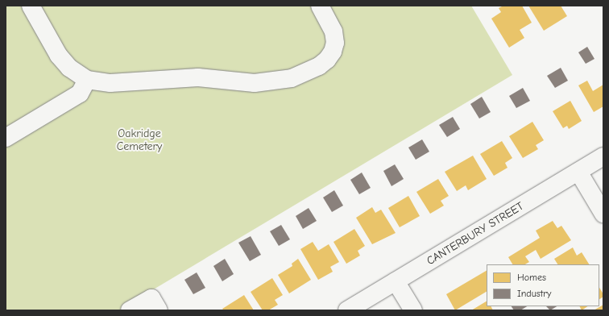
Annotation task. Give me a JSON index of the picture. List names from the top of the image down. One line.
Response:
{"streets":{"street":["CANTERBURY STREET"]},"parks":["Oakridge Cemetery"],"legend":["Homes","Industry"]}
